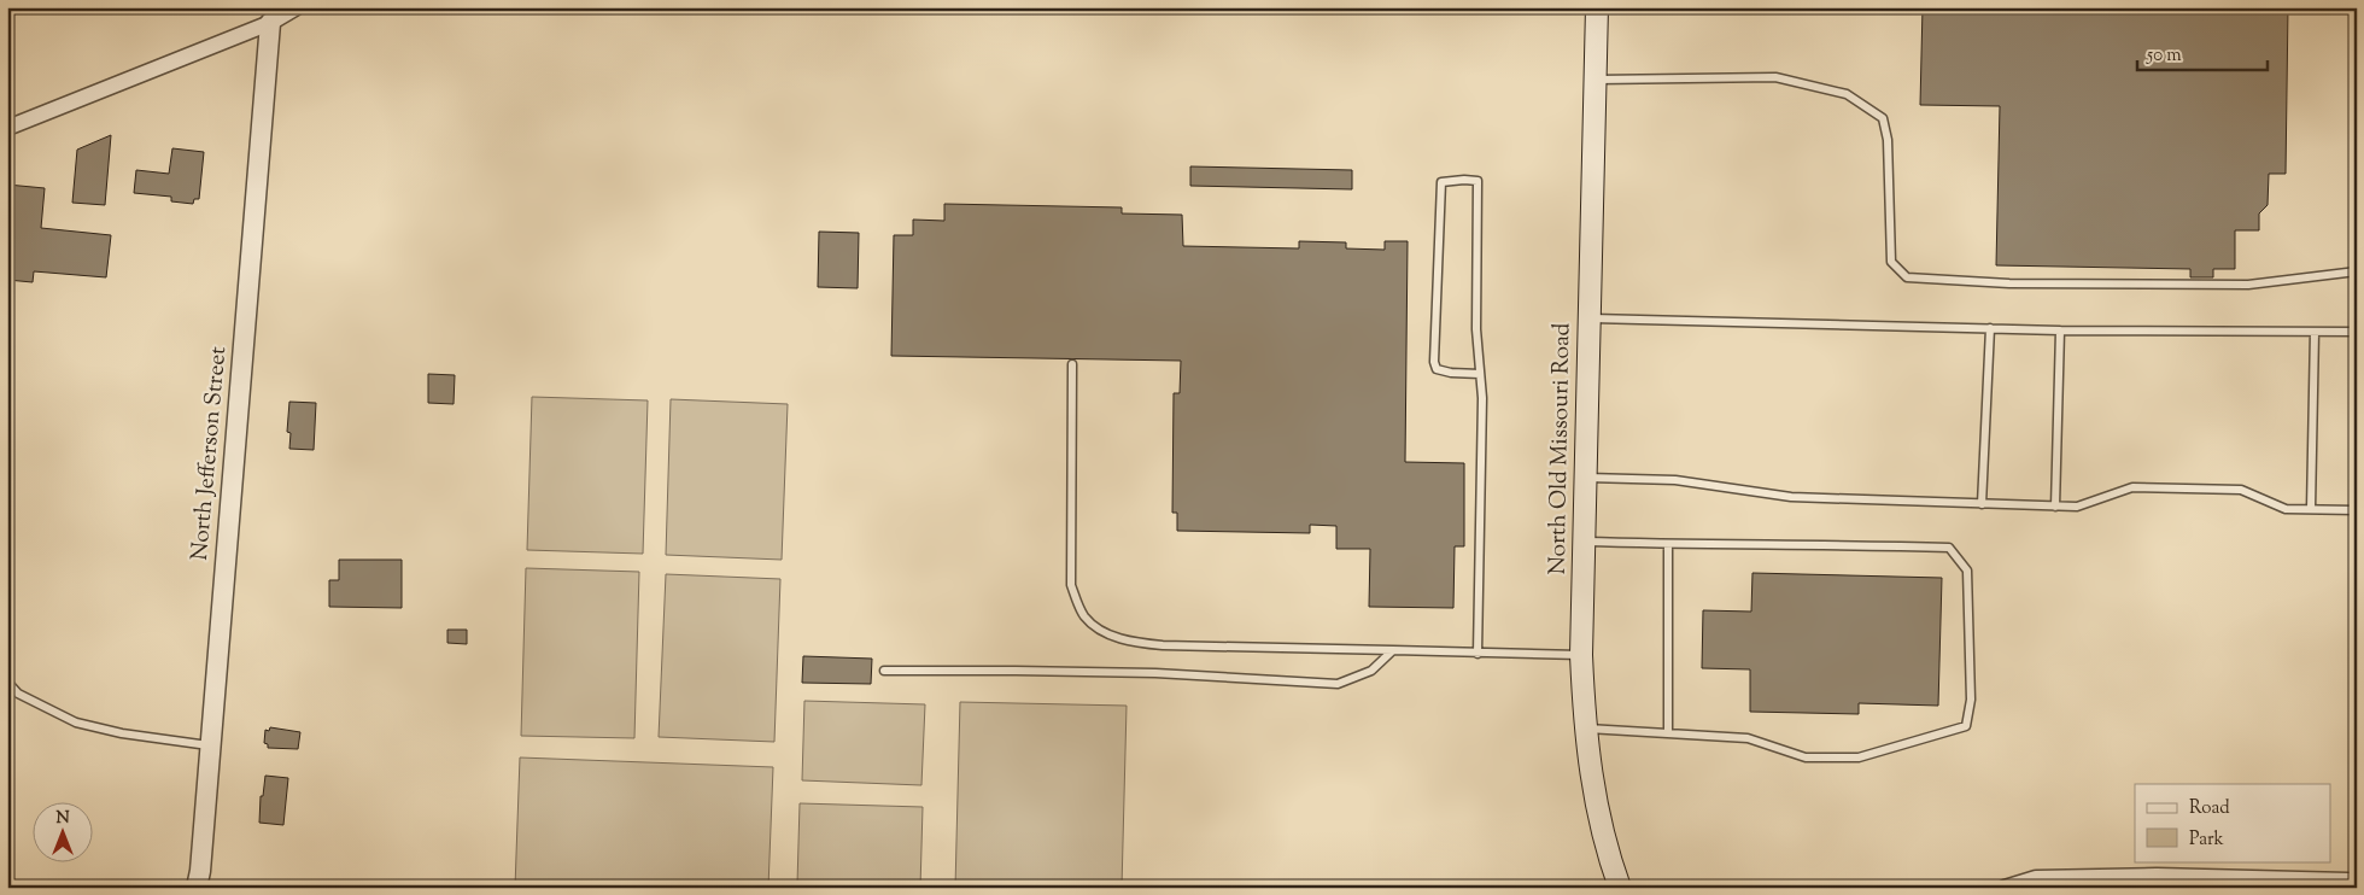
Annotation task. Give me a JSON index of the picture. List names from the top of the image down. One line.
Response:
{"streets":{"main road":["North Old Missouri Road"],"street":["North Jefferson Street"]},"legend":["Road","Park"],"scale_bar":"50 m","north":"top"}
